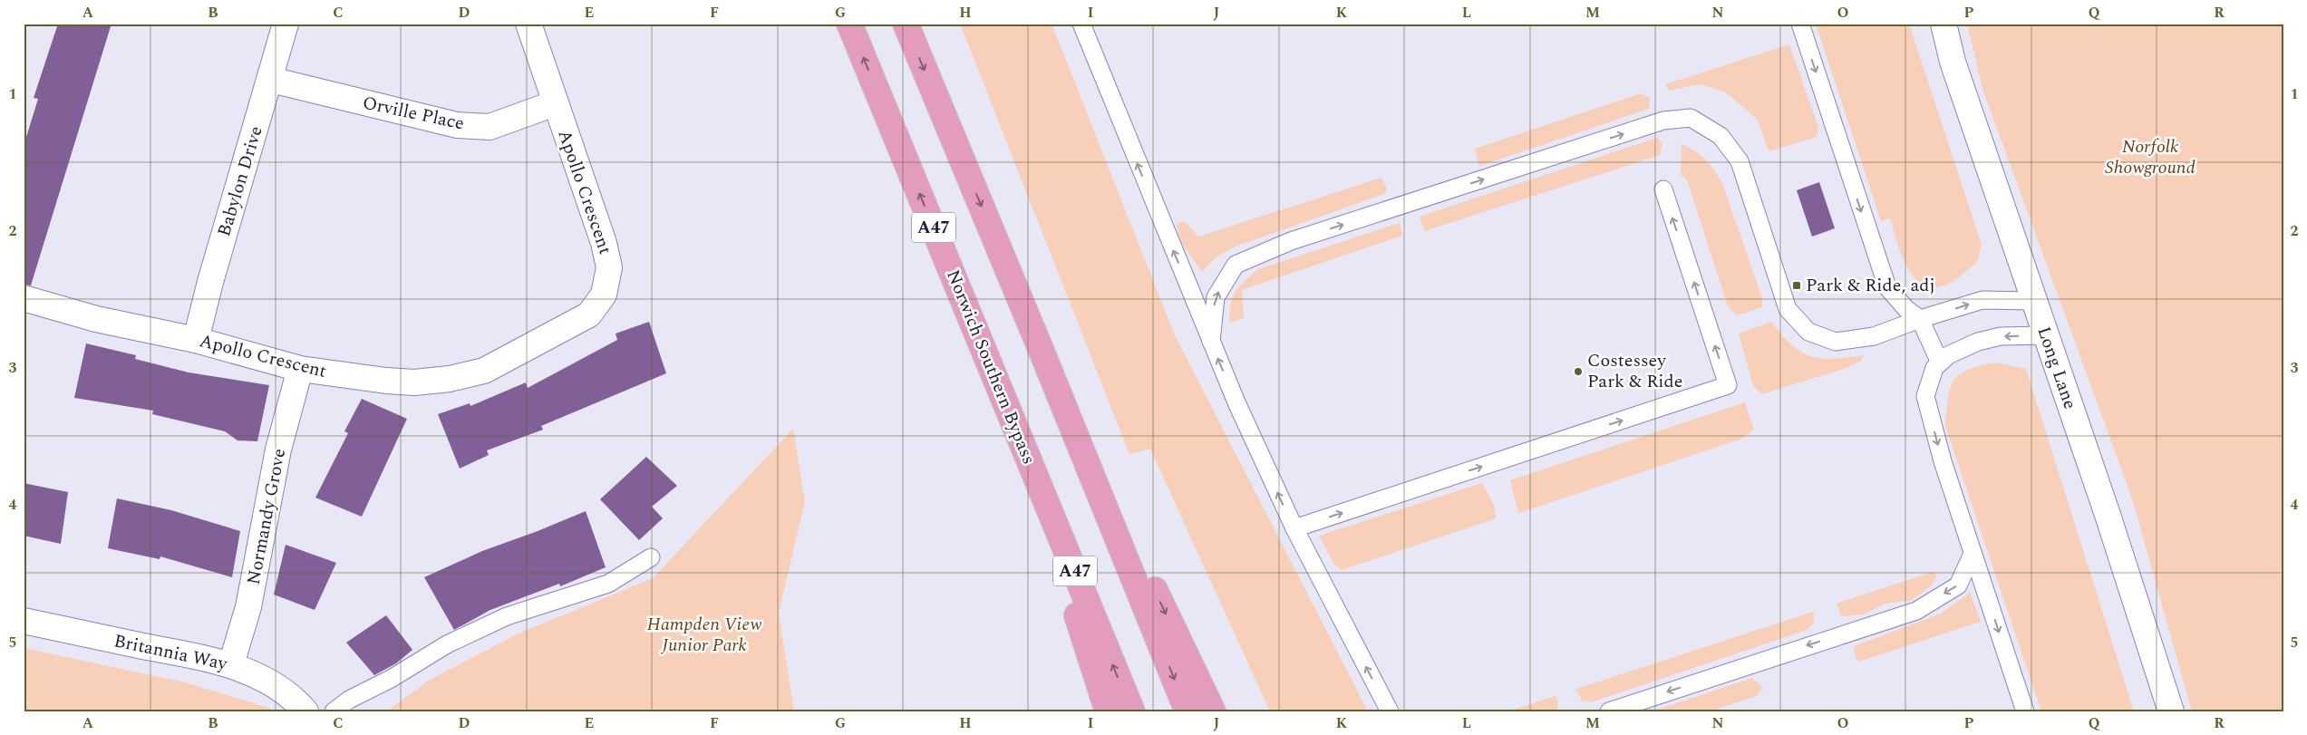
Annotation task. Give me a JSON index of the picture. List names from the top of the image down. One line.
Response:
{"streets":{"highway":["A47","Norwich Southern Bypass"],"street":["Orville Place","Babylon Drive","Apollo Crescent","Long Lane","Normandy Grove","Britannia Way"]},"crossings":[["Orville Place","Babylon Drive"],["Orville Place","Apollo Crescent"],["Babylon Drive","Apollo Crescent"],["Apollo Crescent","Normandy Grove"],["A47","Norwich Southern Bypass"],["Normandy Grove","Britannia Way"]],"parks":["Norfolk Showground","Hampden View Junior Park"],"places":{"transit":["Park & Ride, adj"],"other":["Costessey Park & Ride"]},"grid":{"columns":["A","B","C","D","E","F","G","H","I","J","K","L","M","N","O","P","Q","R"],"rows":["1","2","3","4","5"]}}
